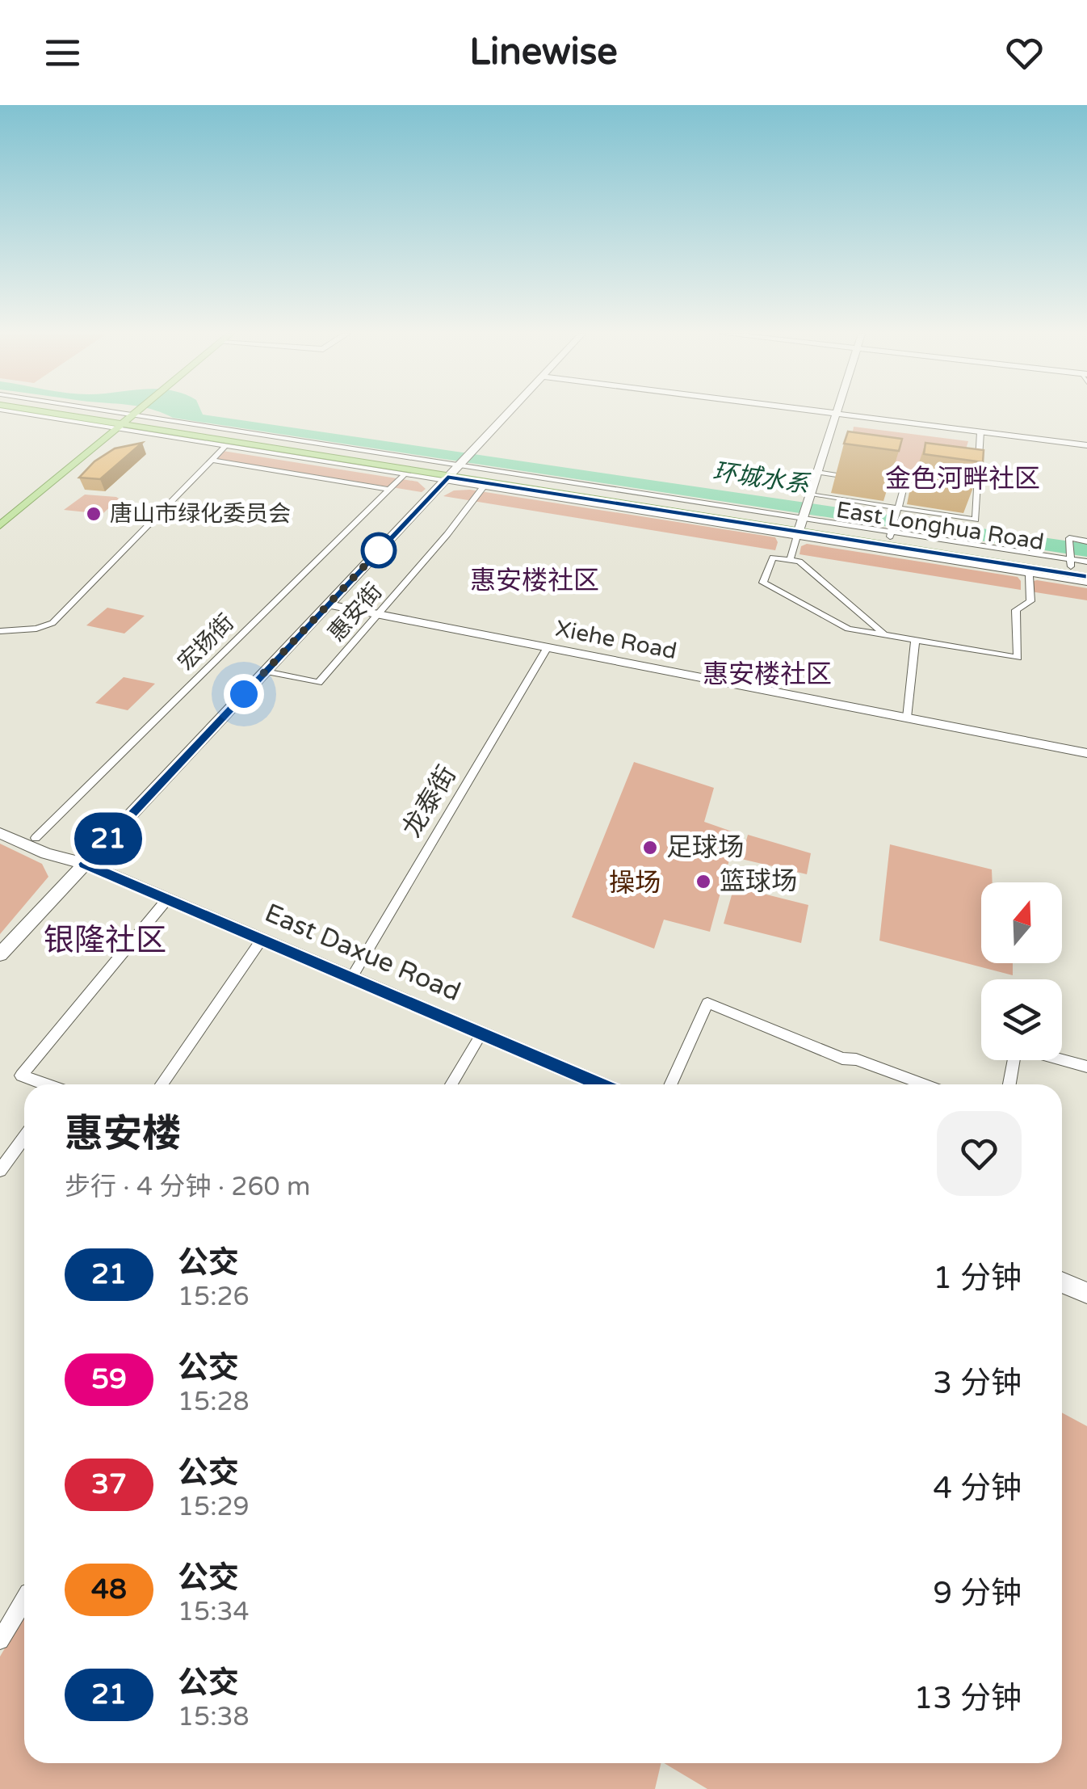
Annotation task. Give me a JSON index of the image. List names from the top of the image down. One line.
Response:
{"streets":{"main road":["East Longhua Road"],"street":["惠安街","Xiehe Road","宏扬街","龙泰街","East Daxue Road"]},"crossings":[["惠安街","Xiehe Road"],["Xiehe Road","龙泰街"],["宏扬街","East Daxue Road"],["龙泰街","East Daxue Road"]],"districts":["金色河畔社区","惠安楼社区","惠安楼社区","银隆社区"],"water":["环城水系"],"parks":["操场"],"places":["唐山市绿化委员会","足球场","篮球场"],"lines":["bus line 21"],"north":"top","page":{"header":"Linewise","on_map":"21","heading":["惠安楼","步行 · 4 分钟 · 260 m"],"list":[{"mark":"21","name":"公交","note":"15:26","value":"1 分钟"},{"mark":"59","name":"公交","note":"15:28","value":"3 分钟"},{"mark":"37","name":"公交","note":"15:29","value":"4 分钟"},{"mark":"48","name":"公交","note":"15:34","value":"9 分钟"},{"mark":"21","name":"公交","note":"15:38","value":"13 分钟"}]}}
